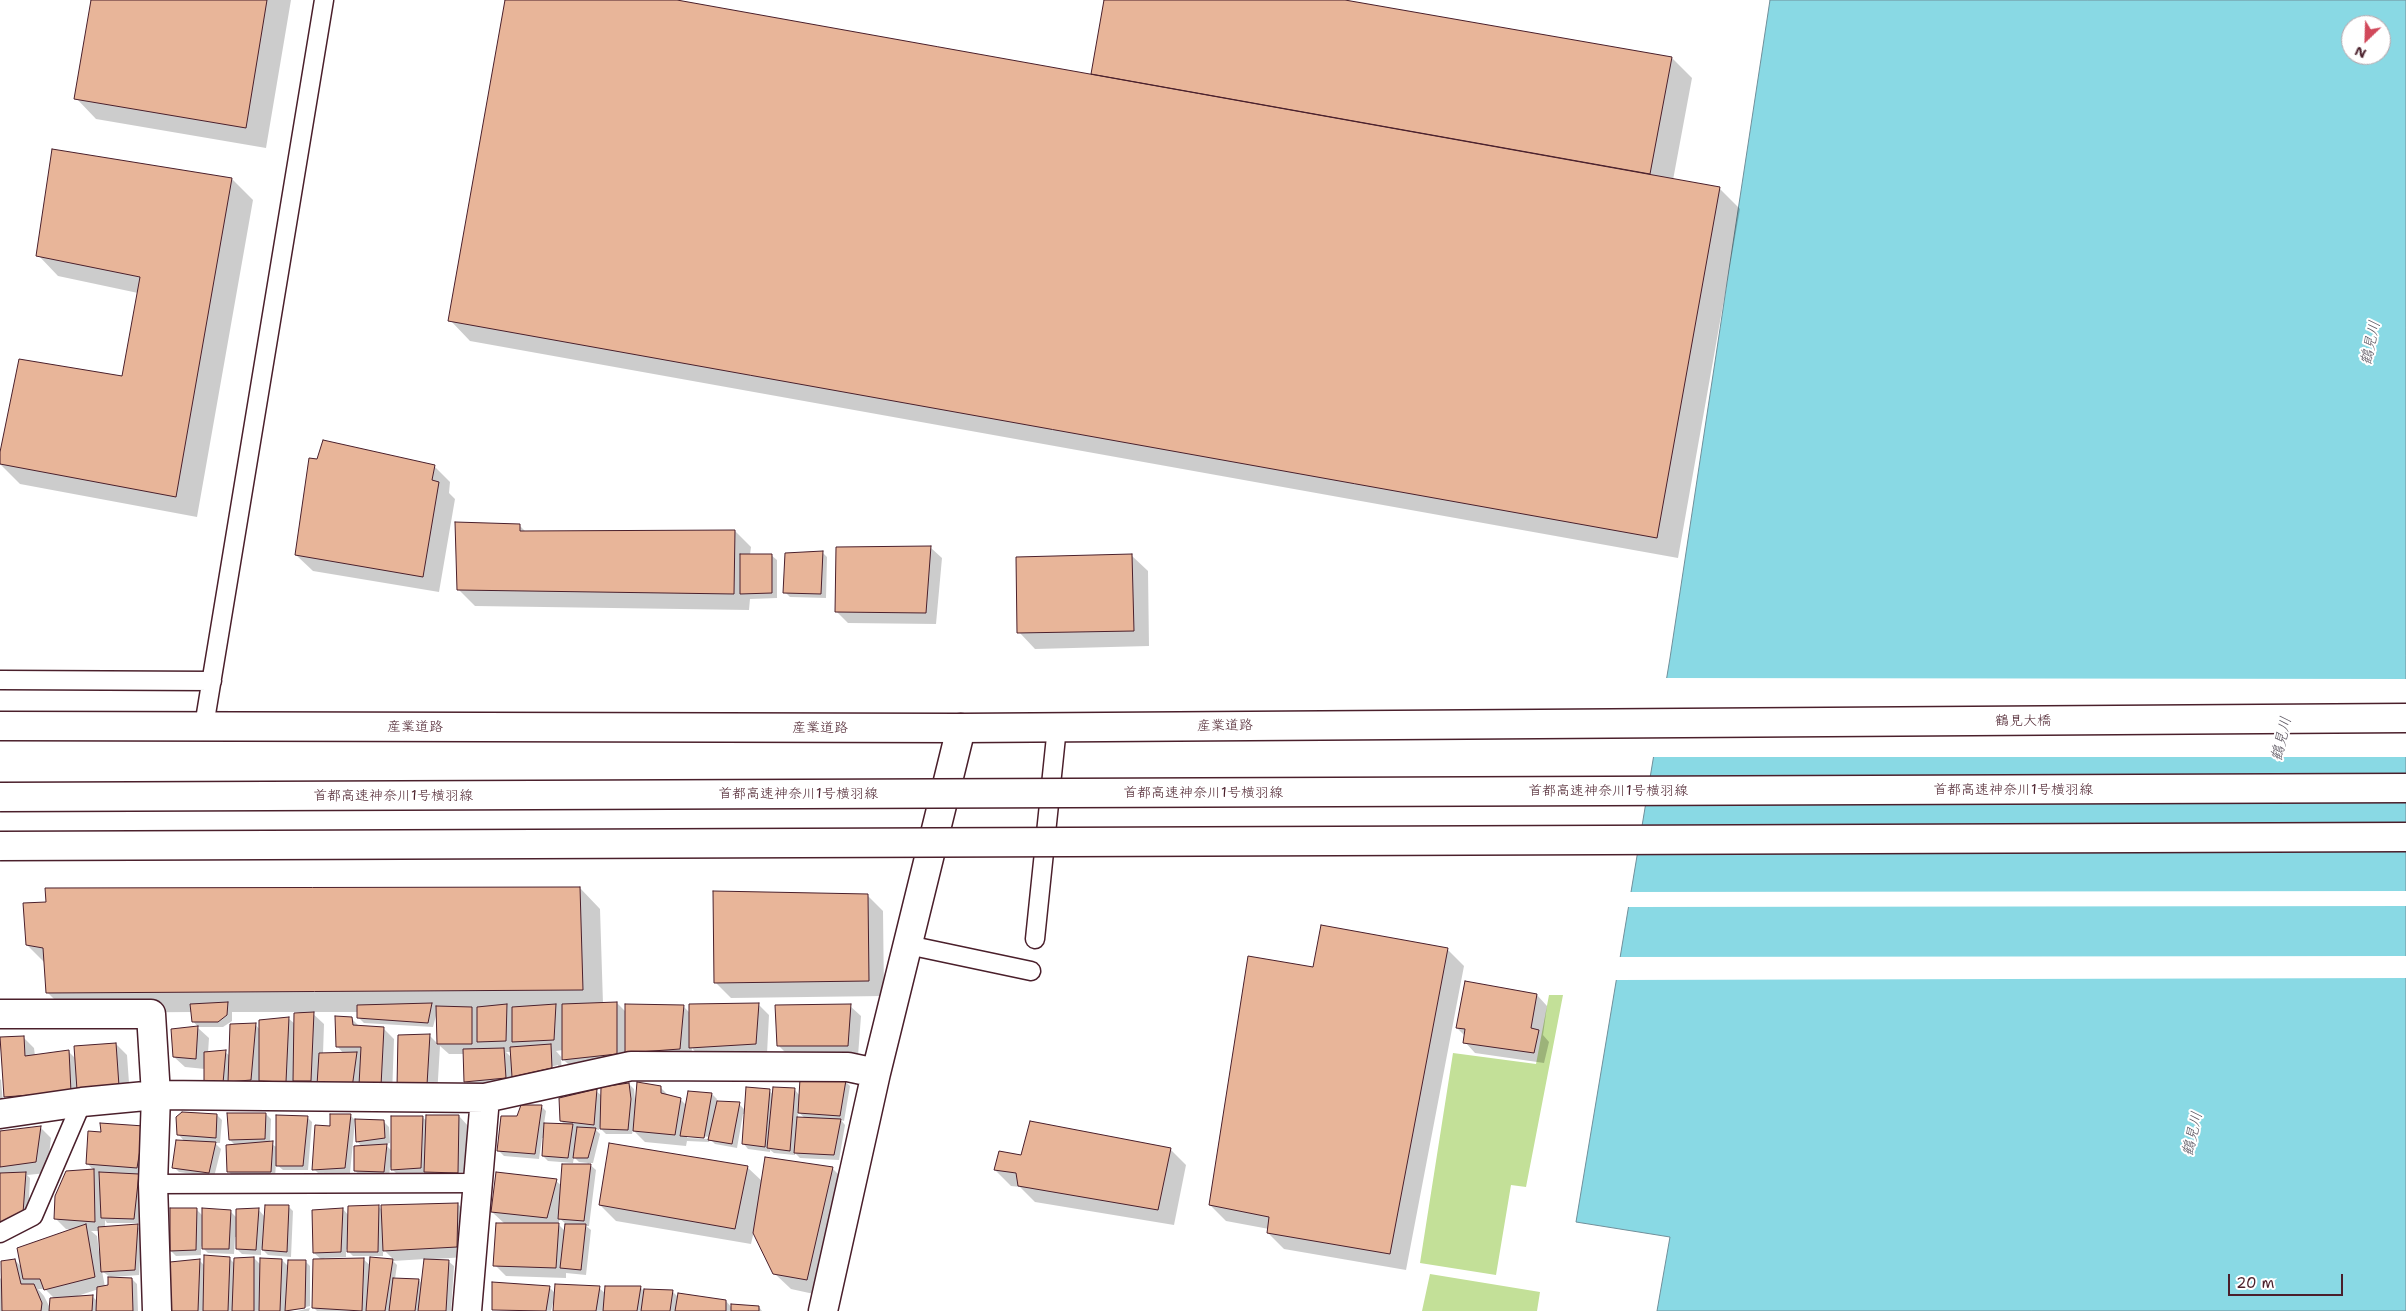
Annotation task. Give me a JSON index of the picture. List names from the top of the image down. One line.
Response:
{"streets":{"main road":["鶴見大橋","産業道路","首都高速神奈川1号横羽線"]},"crossings":[["鶴見大橋","産業道路"]],"water":["鶴見川"],"scale_bar":"20 m","north":"bottom left"}
